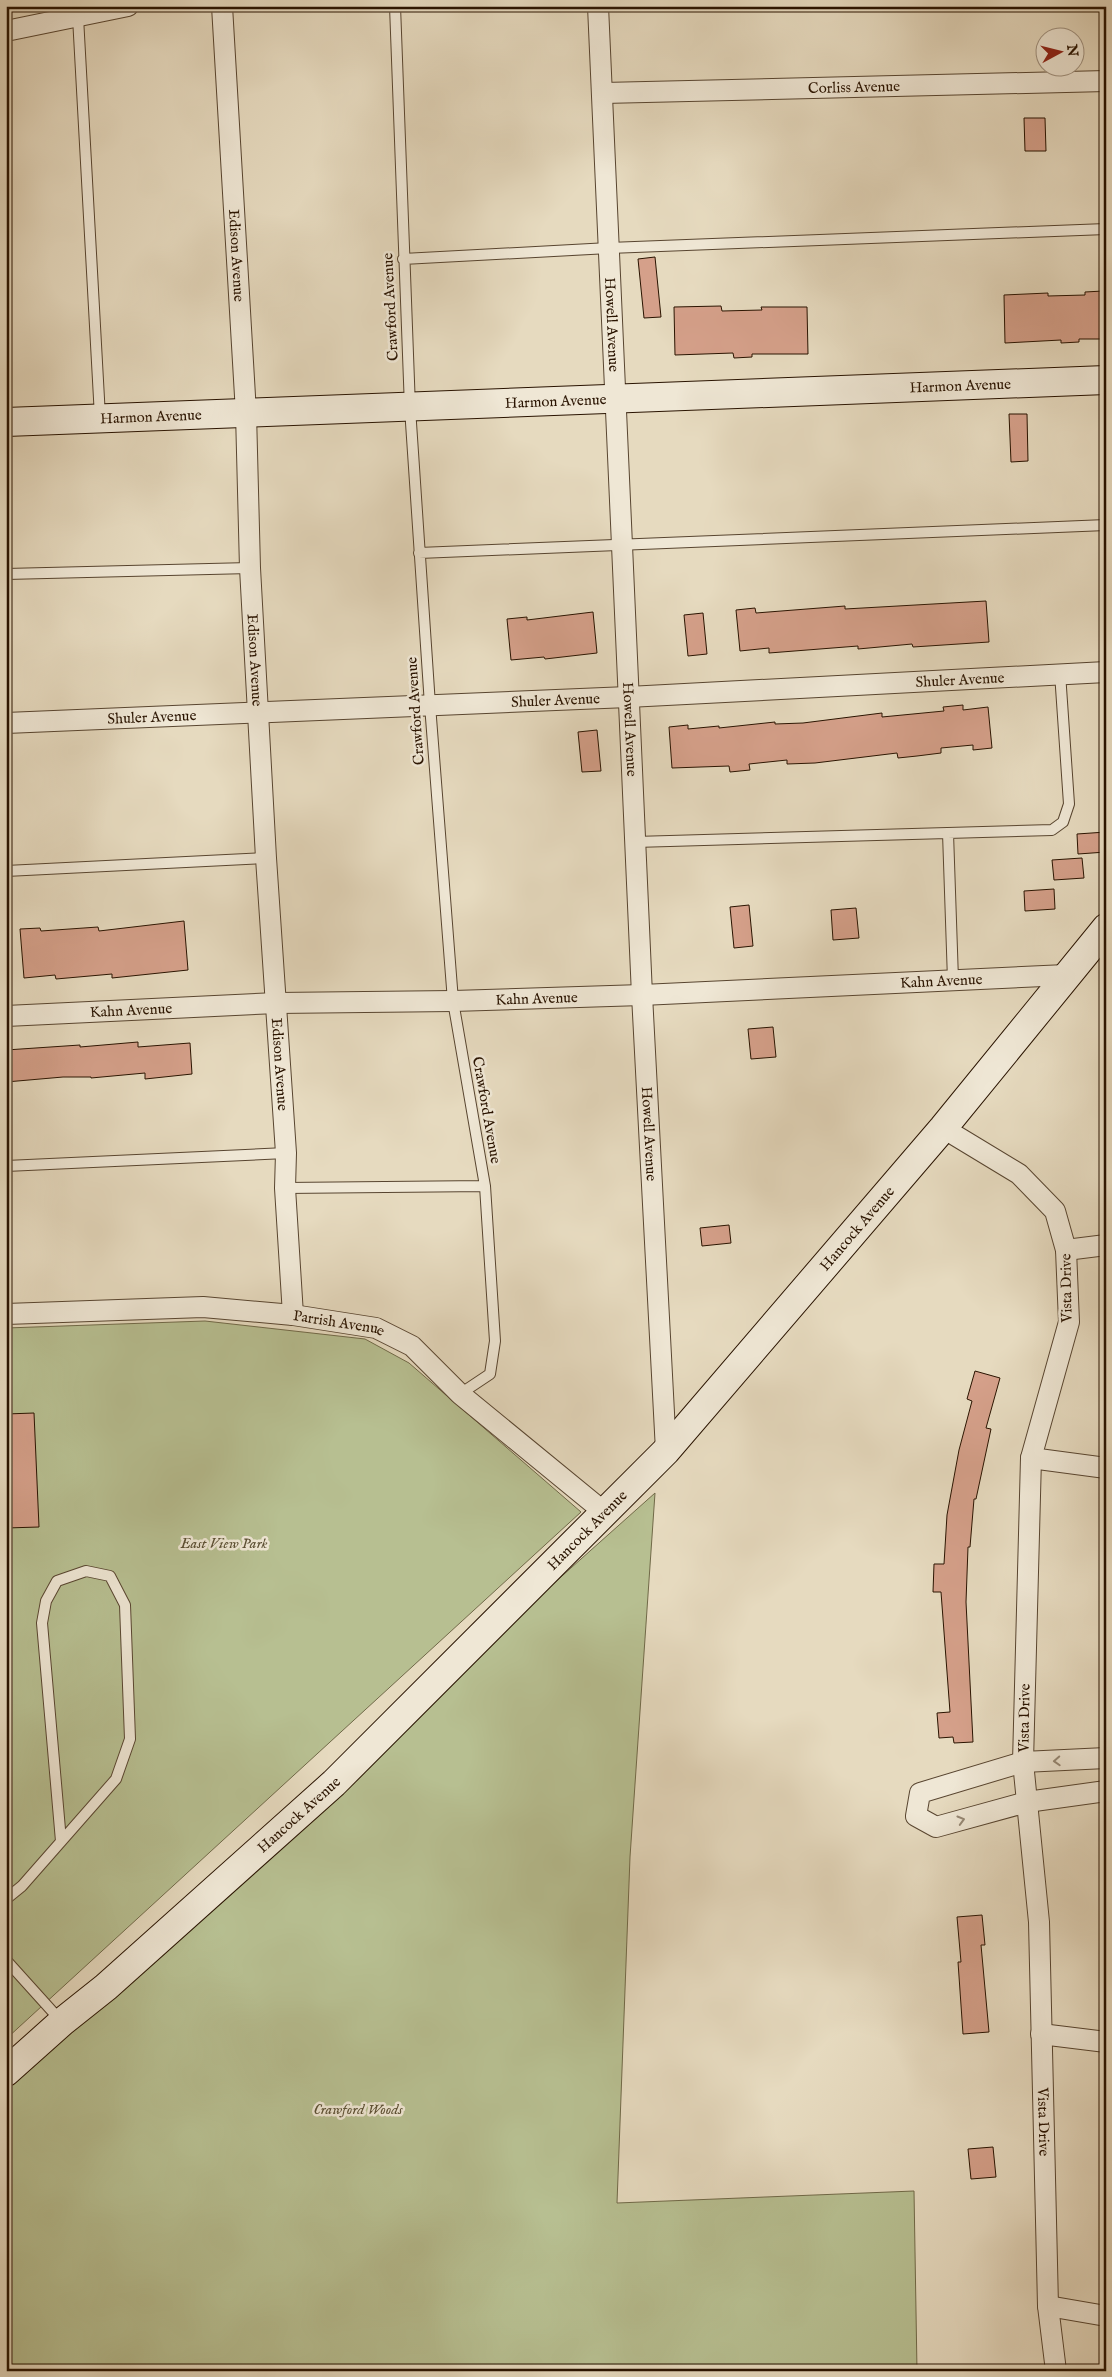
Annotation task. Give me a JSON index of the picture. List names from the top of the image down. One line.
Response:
{"streets":{"street":["Corliss Avenue","Edison Avenue","Howell Avenue","Harmon Avenue","Shuler Avenue","Kahn Avenue","Hancock Avenue","Vista Drive","Parrish Avenue"],"lane":["Crawford Avenue"]},"crossings":[["Corliss Avenue","Howell Avenue"],["Edison Avenue","Harmon Avenue"],["Edison Avenue","Shuler Avenue"],["Edison Avenue","Kahn Avenue"],["Edison Avenue","Parrish Avenue"],["Crawford Avenue","Harmon Avenue"],["Crawford Avenue","Shuler Avenue"],["Crawford Avenue","Kahn Avenue"],["Crawford Avenue","Parrish Avenue"],["Howell Avenue","Harmon Avenue"],["Howell Avenue","Shuler Avenue"],["Howell Avenue","Kahn Avenue"],["Howell Avenue","Hancock Avenue"],["Kahn Avenue","Hancock Avenue"],["Hancock Avenue","Vista Drive"],["Hancock Avenue","Parrish Avenue"]],"parks":["East View Park","Crawford Woods"],"north":"right"}
